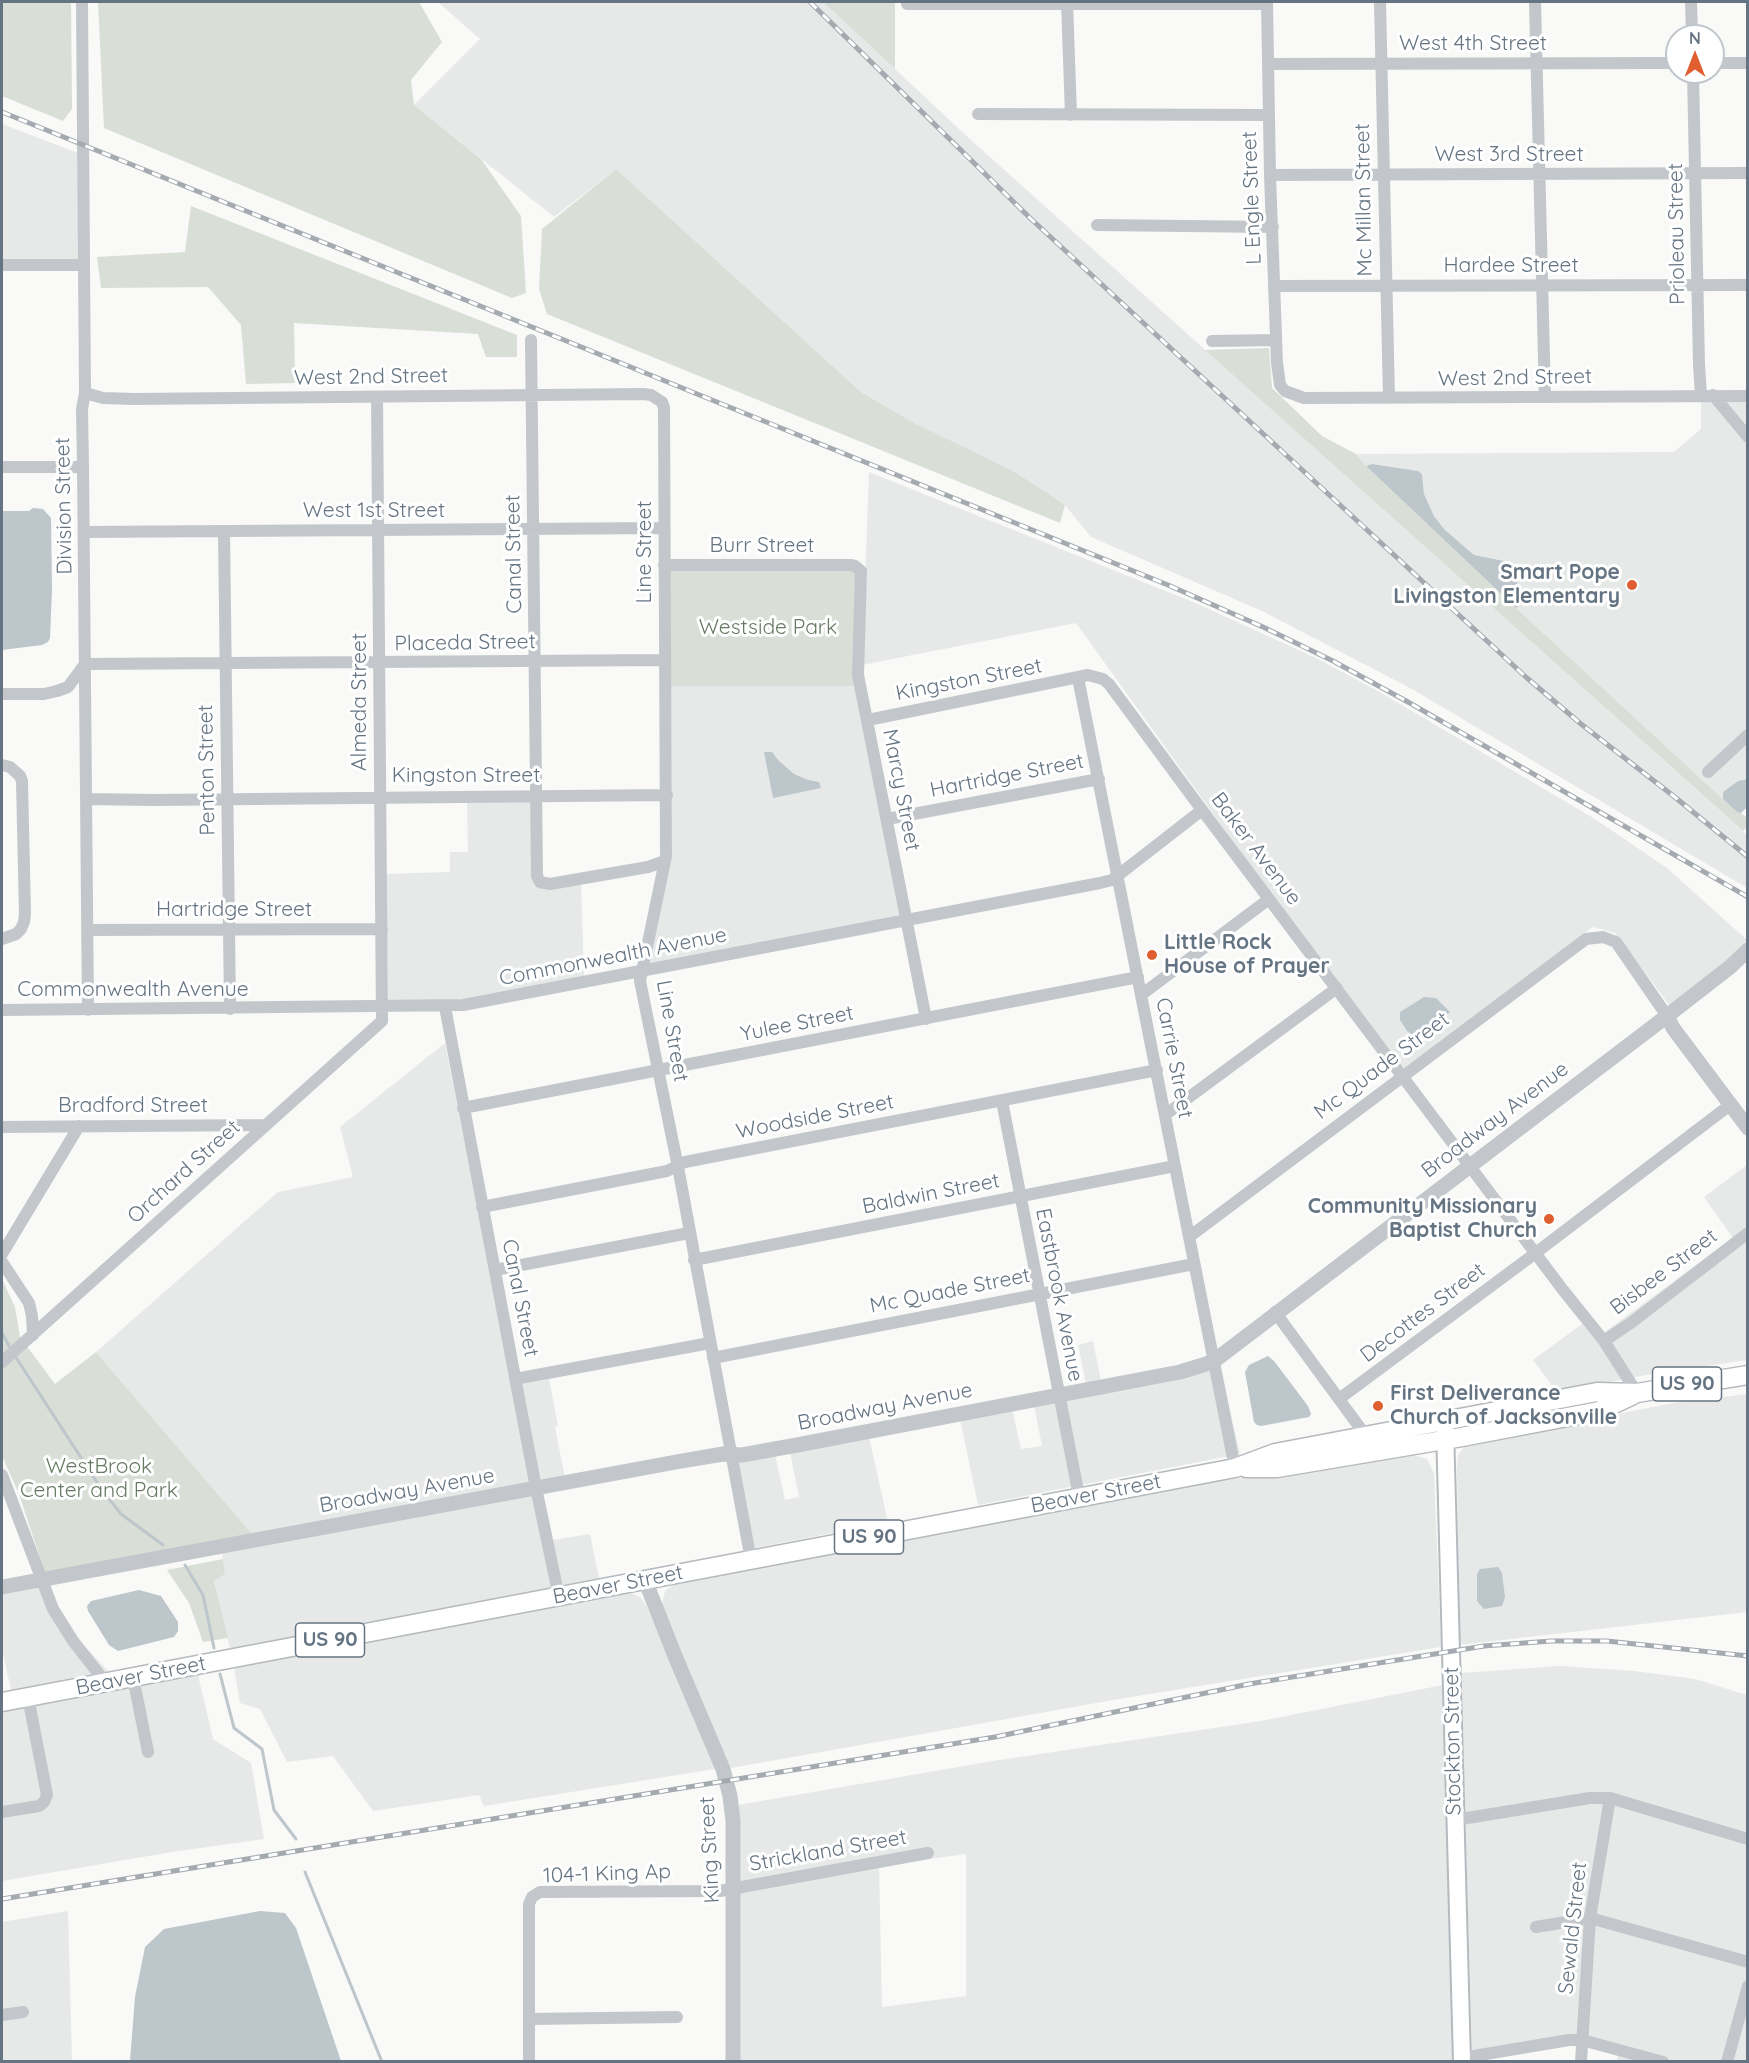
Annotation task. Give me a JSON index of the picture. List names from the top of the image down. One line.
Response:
{"streets":{"main road":["US 90","Beaver Street","Stockton Street"],"street":["West 4th Street","West 3rd Street","L Engle Street","Mc Millan Street","Prioleau Street","Hardee Street","West 2nd Street","Division Street","West 1st Street","Burr Street","Line Street","Canal Street","Placeda Street","Kingston Street","Almeda Street","Penton Street","Hartridge Street","Marcy Street","Baker Avenue","Commonwealth Avenue","Yulee Street","Carrie Street","Mc Quade Street","Bradford Street","Woodside Street","Broadway Avenue","Orchard Street","Baldwin Street","Bisbee Street","Eastbrook Avenue","Decottes Street","King Street","Strickland Street","104-1 King Ap","Sewald Street"]},"crossings":[["West 4th Street","L Engle Street"],["West 4th Street","Mc Millan Street"],["West 3rd Street","L Engle Street"],["West 3rd Street","Mc Millan Street"],["West 3rd Street","Prioleau Street"],["L Engle Street","Hardee Street"],["L Engle Street","West 2nd Street"],["Mc Millan Street","Hardee Street"],["Mc Millan Street","West 2nd Street"],["Prioleau Street","Hardee Street"],["Prioleau Street","West 2nd Street"],["West 2nd Street","Division Street"],["West 2nd Street","Line Street"],["West 2nd Street","Canal Street"],["West 2nd Street","Almeda Street"],["Division Street","West 1st Street"],["Division Street","Placeda Street"],["Division Street","Kingston Street"],["Division Street","Hartridge Street"],["Division Street","Commonwealth Avenue"],["West 1st Street","Line Street"],["West 1st Street","Canal Street"],["West 1st Street","Almeda Street"],["West 1st Street","Penton Street"],["Burr Street","Line Street"],["Burr Street","Marcy Street"],["Line Street","Canal Street"],["Line Street","Placeda Street"],["Line Street","Kingston Street"],["Line Street","Commonwealth Avenue"],["Line Street","Yulee Street"],["Line Street","Mc Quade Street"],["Line Street","Woodside Street"],["Line Street","Broadway Avenue"],["Line Street","Baldwin Street"],["Line Street","Beaver Street"],["Canal Street","Placeda Street"],["Canal Street","Kingston Street"],["Canal Street","Commonwealth Avenue"],["Canal Street","Yulee Street"],["Canal Street","Woodside Street"],["Canal Street","Broadway Avenue"],["Canal Street","Beaver Street"],["Placeda Street","Almeda Street"],["Placeda Street","Penton Street"],["Kingston Street","Almeda Street"],["Kingston Street","Penton Street"],["Kingston Street","Marcy Street"],["Kingston Street","Baker Avenue"],["Kingston Street","Carrie Street"],["Almeda Street","Hartridge Street"],["Almeda Street","Commonwealth Avenue"],["Almeda Street","Orchard Street"],["Penton Street","Hartridge Street"],["Penton Street","Commonwealth Avenue"],["Hartridge Street","Marcy Street"],["Hartridge Street","Carrie Street"],["Marcy Street","Commonwealth Avenue"],["Marcy Street","Yulee Street"],["Baker Avenue","Commonwealth Avenue"],["Baker Avenue","Carrie Street"],["Baker Avenue","Mc Quade Street"],["Baker Avenue","Broadway Avenue"],["Baker Avenue","Bisbee Street"],["Baker Avenue","Decottes Street"],["Baker Avenue","Beaver Street"],["Commonwealth Avenue","Carrie Street"],["Commonwealth Avenue","Orchard Street"],["Yulee Street","Carrie Street"],["Carrie Street","Mc Quade Street"],["Carrie Street","Woodside Street"],["Carrie Street","Broadway Avenue"],["Carrie Street","Baldwin Street"],["Carrie Street","Beaver Street"],["Mc Quade Street","Broadway Avenue"],["Mc Quade Street","Eastbrook Avenue"],["Bradford Street","Orchard Street"],["Woodside Street","Eastbrook Avenue"],["Broadway Avenue","Eastbrook Avenue"],["Baldwin Street","Eastbrook Avenue"],["Eastbrook Avenue","Beaver Street"],["Beaver Street","Stockton Street"],["Beaver Street","King Street"],["King Street","Strickland Street"],["King Street","104-1 King Ap"],["Strickland Street","104-1 King Ap"]],"parks":["Westside Park","WestBrook Center and Park"],"places":["Smart Pope Livingston Elementary","Little Rock House of Prayer","Community Missionary Baptist Church","First Deliverance Church of Jacksonville"],"north":"top"}
